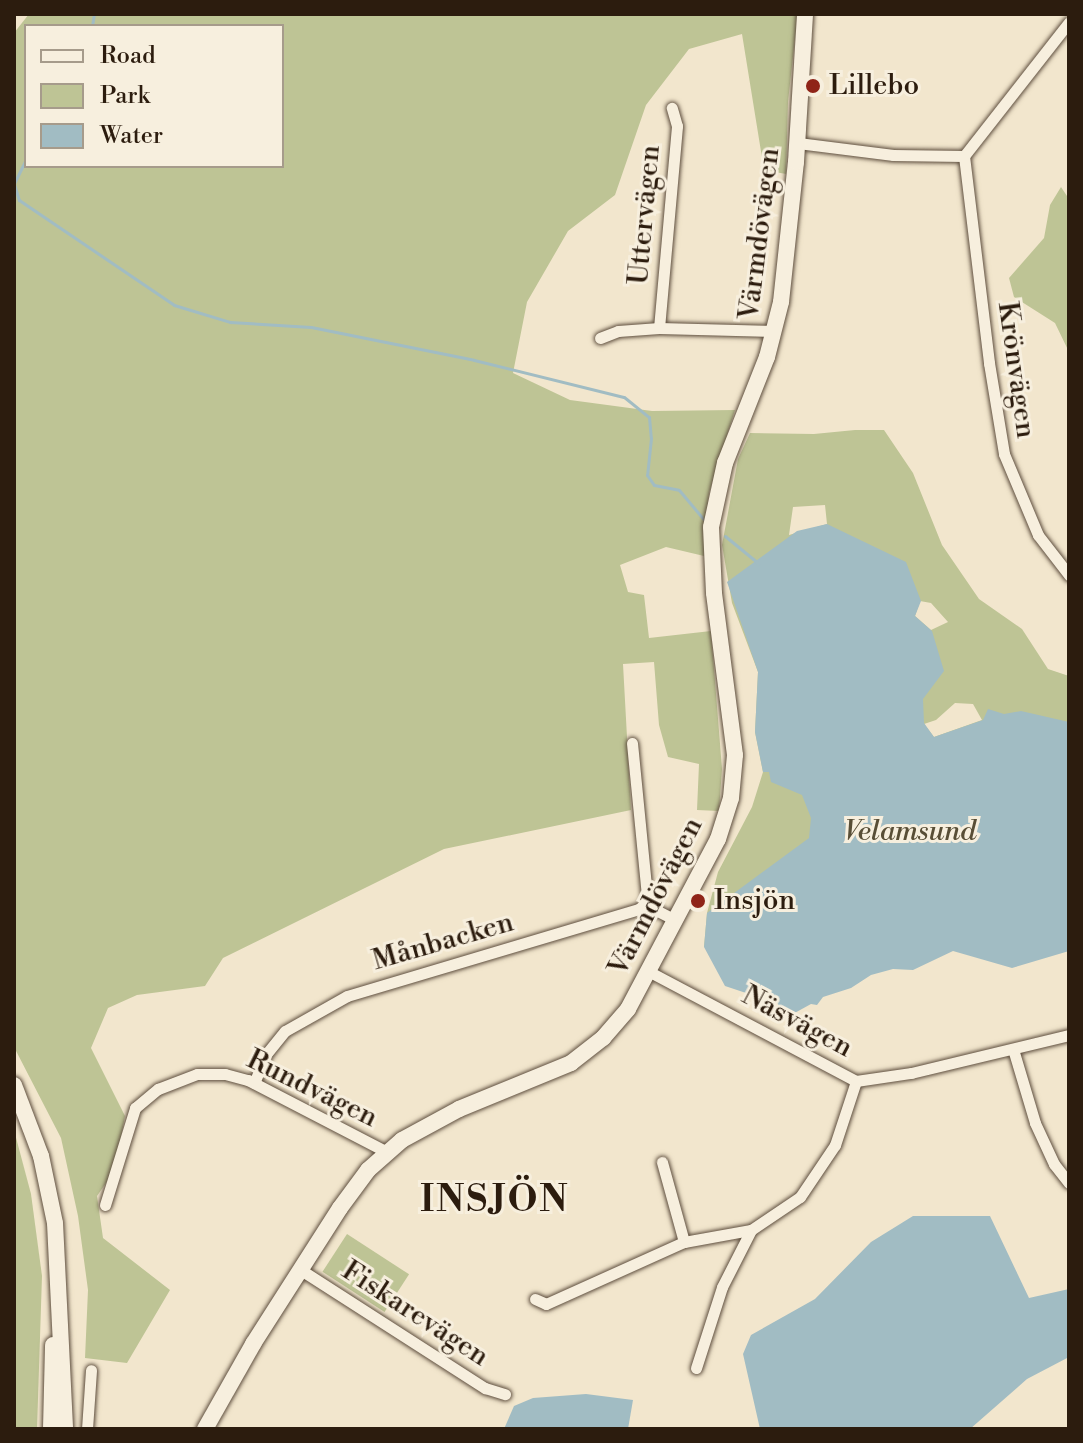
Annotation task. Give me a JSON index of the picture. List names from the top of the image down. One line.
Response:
{"streets":{"main road":["Värmdövägen"],"street":["Uttervägen","Krönvägen","Månbacken","Näsvägen","Rundvägen","Fiskarevägen"]},"crossings":[["Uttervägen","Värmdövägen"],["Värmdövägen","Näsvägen"],["Värmdövägen","Rundvägen"],["Värmdövägen","Fiskarevägen"],["Månbacken","Rundvägen"]],"districts":["INSJÖN"],"parks":["Velamsund"],"places":["Lillebo","Insjön"],"legend":["Road","Park","Water"]}
